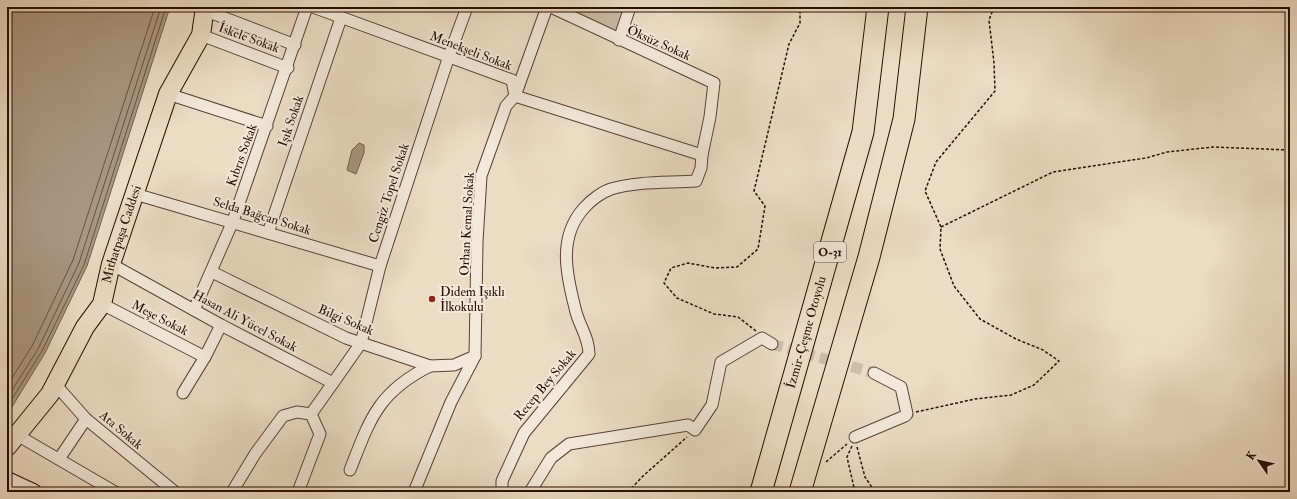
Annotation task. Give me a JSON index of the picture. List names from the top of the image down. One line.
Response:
{"streets":{"highway":["O-31","İzmir-Çeşme Otoyolu"],"main road":["Mithatpaşa Caddesi"],"street":["İskele Sokak","Öksüz Sokak","Menekşeli Sokak","Işık Sokak","Kıbrıs Sokak","Cengiz Topel Sokak","Selda Bağcan Sokak","Orhan Kemal Sokak","Meşe Sokak","Bilgi Sokak","Hasan Ali Yücel Sokak","Recep Bey Sokak","Ata Sokak"]},"crossings":[["İskele Sokak","Kıbrıs Sokak"],["İskele Sokak","Mithatpaşa Caddesi"],["Öksüz Sokak","Recep Bey Sokak"],["Menekşeli Sokak","Işık Sokak"],["Menekşeli Sokak","Cengiz Topel Sokak"],["Menekşeli Sokak","Orhan Kemal Sokak"],["Işık Sokak","Selda Bağcan Sokak"],["Kıbrıs Sokak","Selda Bağcan Sokak"],["Kıbrıs Sokak","Bilgi Sokak"],["Kıbrıs Sokak","Hasan Ali Yücel Sokak"],["Cengiz Topel Sokak","Selda Bağcan Sokak"],["Cengiz Topel Sokak","Bilgi Sokak"],["Cengiz Topel Sokak","Hasan Ali Yücel Sokak"],["Selda Bağcan Sokak","Mithatpaşa Caddesi"],["Orhan Kemal Sokak","Bilgi Sokak"],["Mithatpaşa Caddesi","Meşe Sokak"],["Mithatpaşa Caddesi","Hasan Ali Yücel Sokak"],["Mithatpaşa Caddesi","Ata Sokak"]],"places":["Didem Işıklı İlkokulu"],"north":"top left"}
